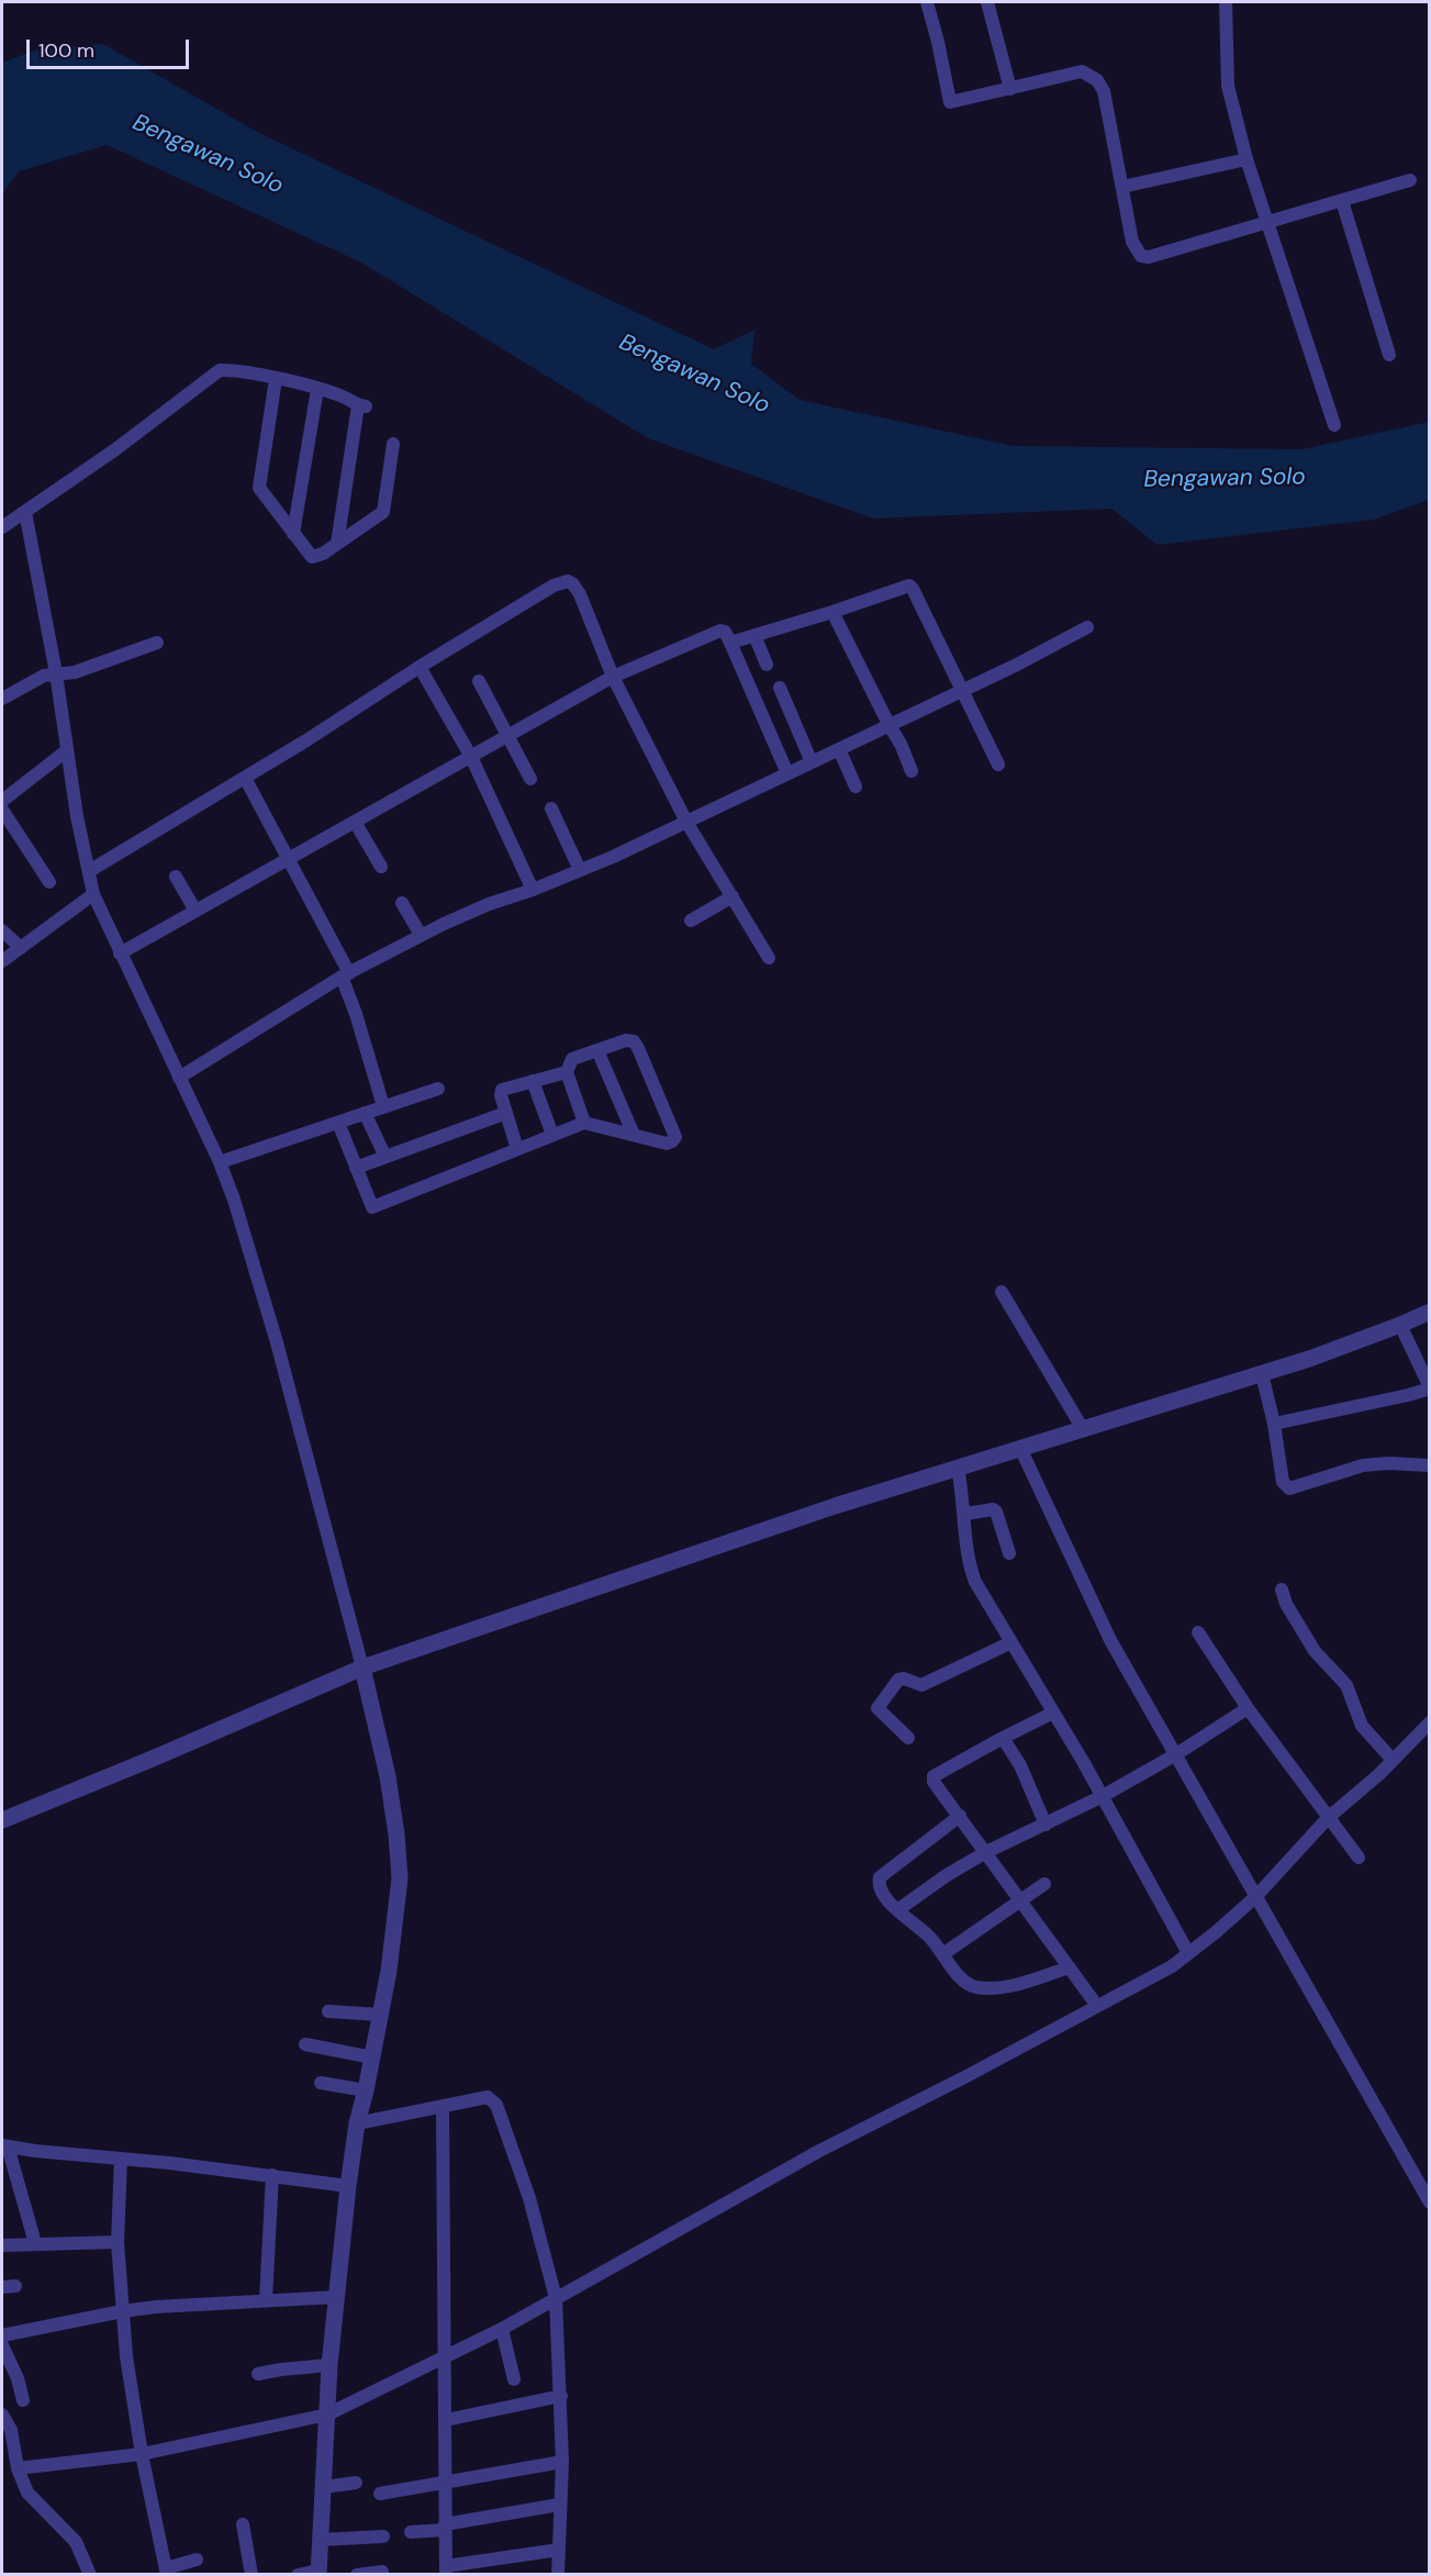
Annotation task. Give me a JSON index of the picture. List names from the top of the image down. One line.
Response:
{"water":["Bengawan Solo"],"scale_bar":"100 m"}
